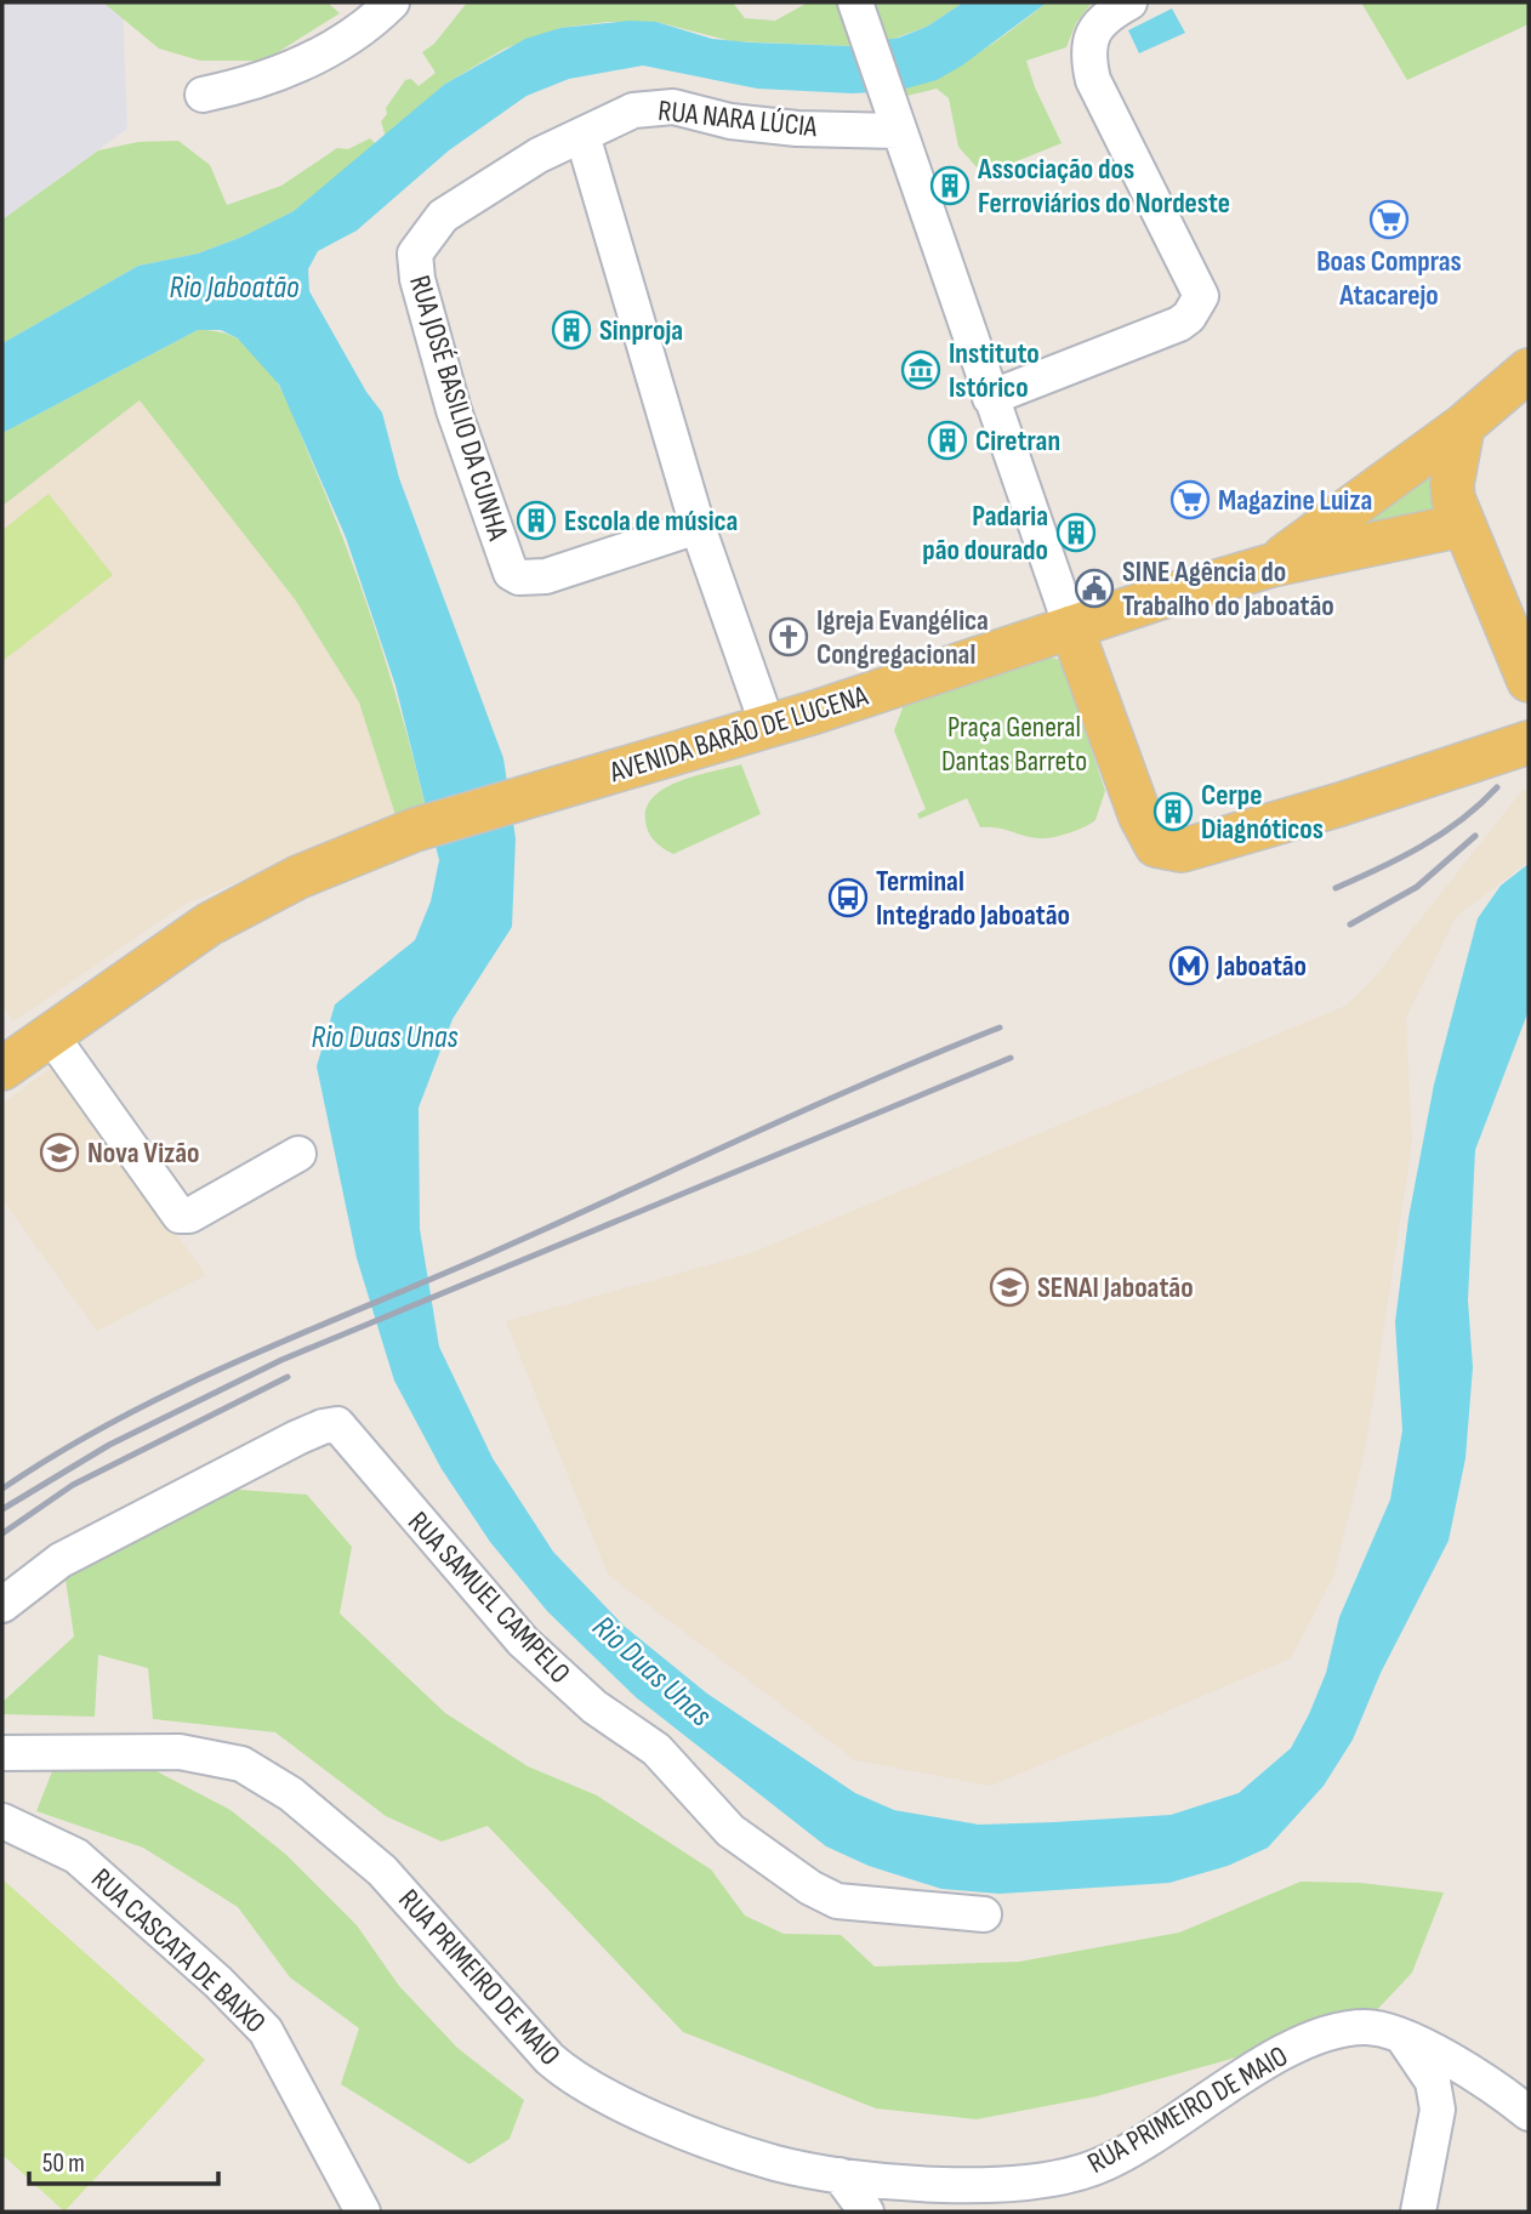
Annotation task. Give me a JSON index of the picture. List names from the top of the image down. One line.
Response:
{"streets":{"main road":["AVENIDA BARÃO DE LUCENA"],"street":["RUA NARA LÚCIA","RUA JOSÉ BASILIO DA CUNHA","RUA SAMUEL CAMPELO","RUA CASCATA DE BAIXO","RUA PRIMEIRO DE MAIO"]},"crossings":[["RUA NARA LÚCIA","RUA JOSÉ BASILIO DA CUNHA"]],"water":["Rio Jaboatão","Rio Duas Unas"],"parks":["Praça General Dantas Barreto"],"places":{"building":["Associação dos Ferroviários do Nordeste","Sinproja","Ciretran","Escola de música","Padaria pão dourado","Cerpe Diagnóticos"],"supermarket":["Boas Compras Atacarejo","Magazine Luiza"],"museum":["Instituto Istórico"],"public building":["SINE Agência do Trabalho do Jaboatão"],"church":["Igreja Evangélica Congregacional"],"bus stop":["Terminal Integrado Jaboatão"],"metro station":["Jaboatão"],"school or university":["Nova Vizão","SENAI Jaboatão"]},"scale_bar":"50 m"}
